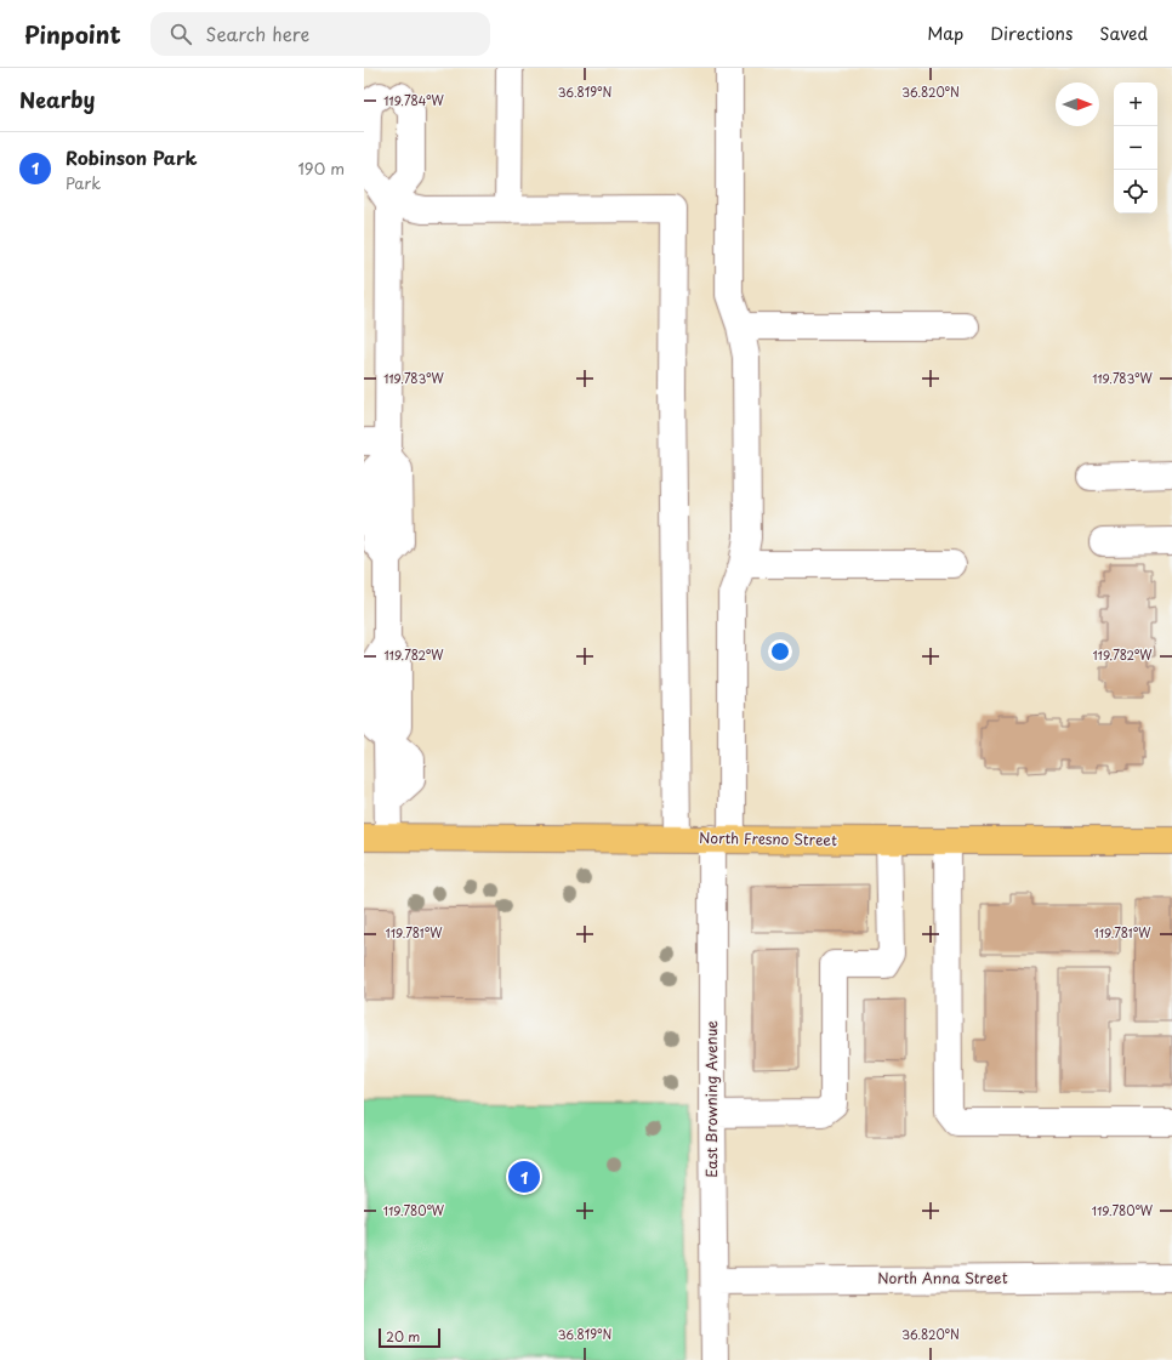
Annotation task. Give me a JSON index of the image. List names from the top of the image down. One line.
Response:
{"streets":{"main road":["North Fresno Street"],"street":["East Browning Avenue","North Anna Street"]},"crossings":[["North Fresno Street","East Browning Avenue"],["East Browning Avenue","North Anna Street"]],"scale_bar":"20 m","north":"right","page":{"header":"Pinpoint","search":"Search here","nav":["Map","Directions","Saved"],"heading":"Nearby","map_buttons":["+","−"],"list":[{"mark":"1","name":"Robinson Park","note":"Park","value":"190 m"}],"pins":"1","scale":"20 m"},"coordinates":["36.819°N","36.820°N","119.784°W","119.783°W","119.782°W","119.781°W","119.780°W"]}
